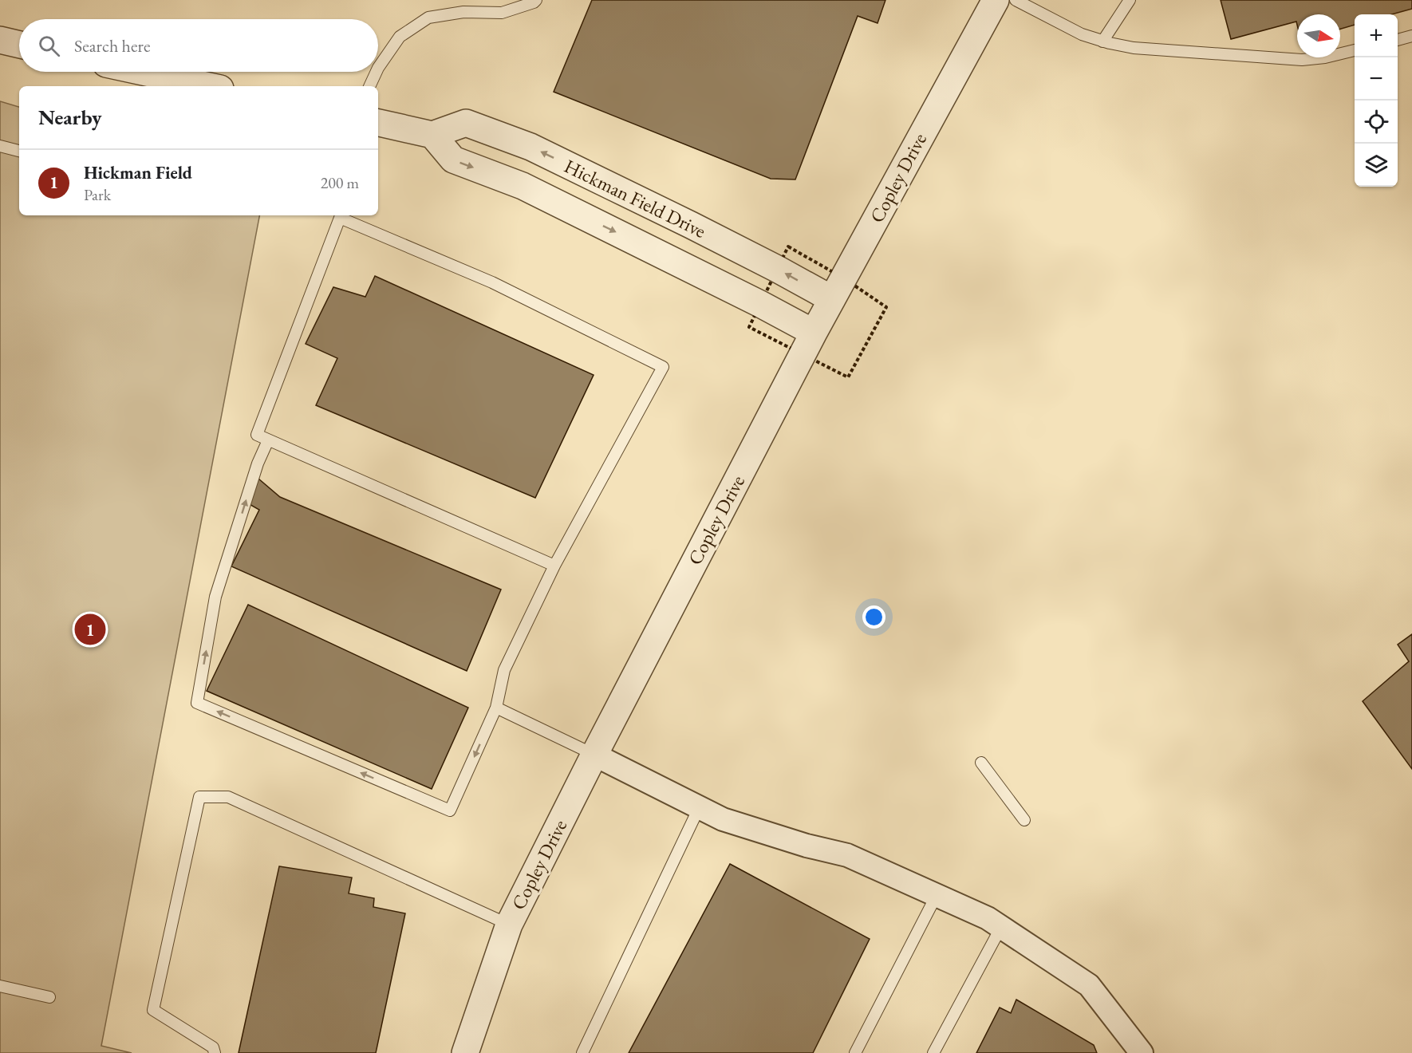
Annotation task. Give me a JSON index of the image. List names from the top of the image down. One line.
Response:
{"streets":{"street":["Copley Drive","Hickman Field Drive"]},"crossings":[["Copley Drive","Hickman Field Drive"]],"north":"right","page":{"map_buttons":["+","−"],"search":"Search here","heading":"Nearby","list":[{"mark":"1","name":"Hickman Field","note":"Park","value":"200 m"}],"pins":"1"}}
